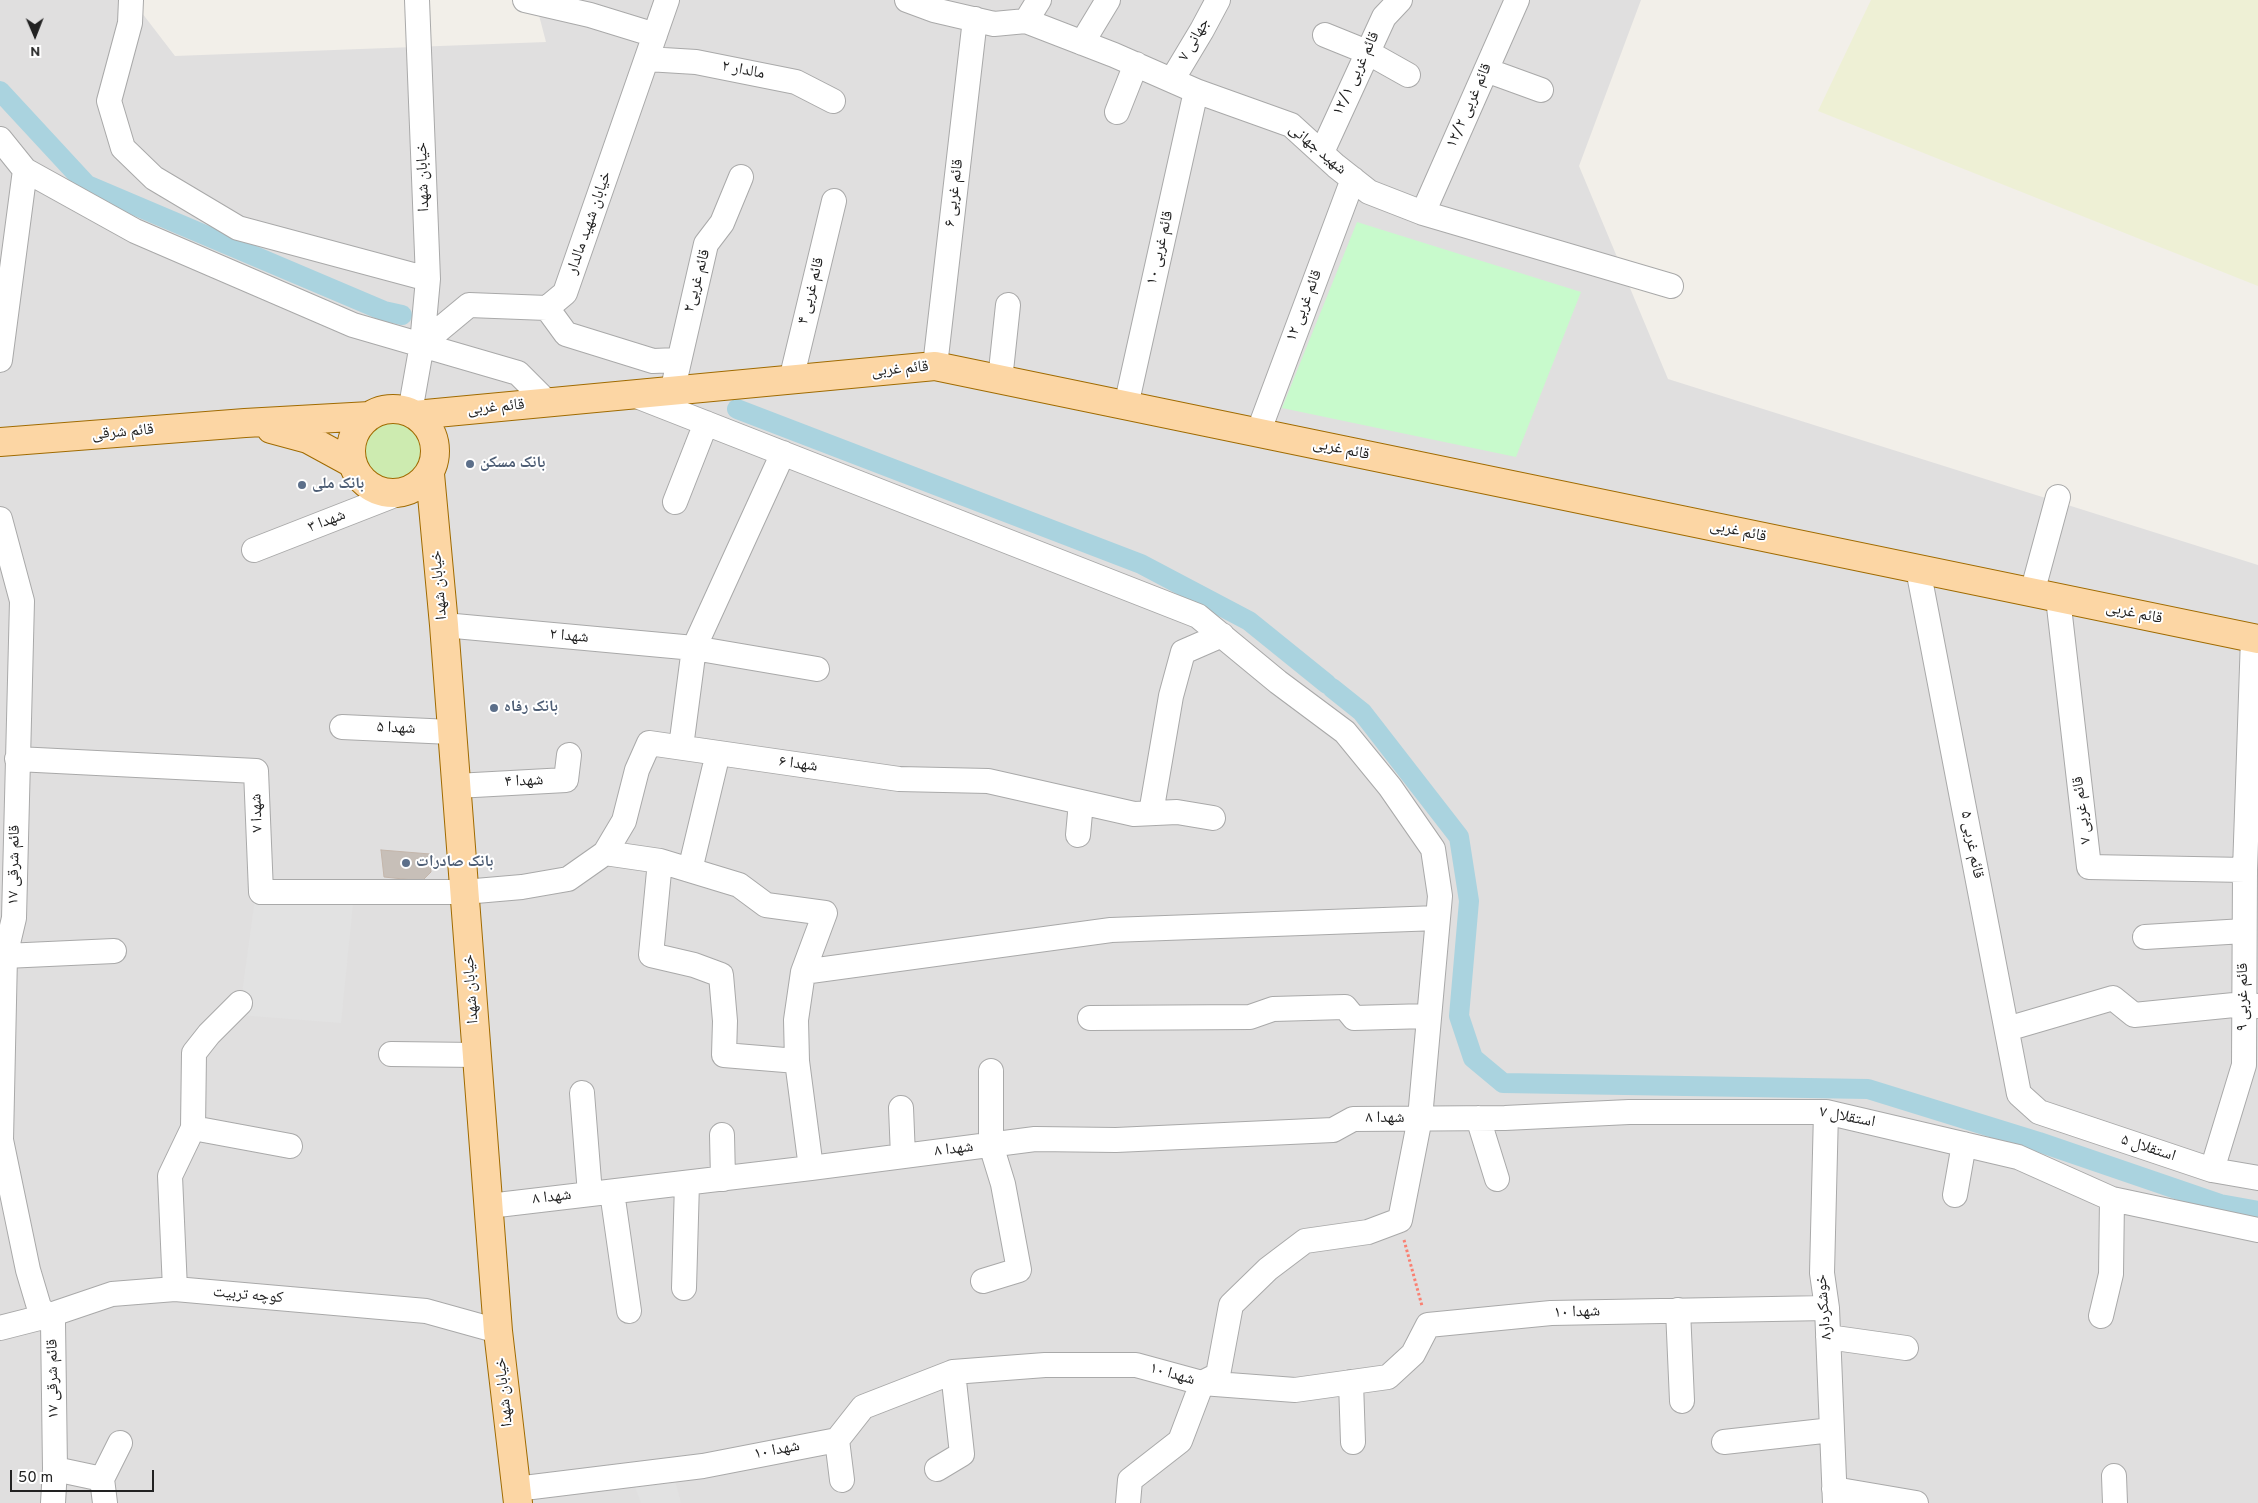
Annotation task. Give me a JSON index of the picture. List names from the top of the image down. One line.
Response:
{"streets":{"main road":["خیابان شهدا","قائم غربی","قائم شرقی"],"street":["جهانی ۷","مالدار ۲","قائم غربی ۱۲/۱","قائم غربی ۱۲/۲","شهید جهانی","قائم غربی ۶","خیابان شهید مالدار","قائم غربی ۱۰","۲قائم غربی","قائم غربی ۴","قائم غربی ۱۲","شهدا ۳","شهدا ۲","شهدا ۵","شهدا ۶","شهدا ۴","قائم غربی ۷","شهدا ۷","قائم غربی ۵","قائم شرقی ۱۷","قائم غربی ۹","استقلال ۷","شهدا ۸","استقلال ۵","کوچه تربیت","خوشکردار۸","شهدا ۱۰"]},"crossings":[["جهانی ۷","شهید جهانی"],["مالدار ۲","خیابان شهید مالدار"],["قائم غربی ۱۲/۱","شهید جهانی"],["قائم غربی ۱۲/۲","شهید جهانی"],["شهید جهانی","قائم غربی ۶"],["شهید جهانی","قائم غربی ۱۰"],["شهید جهانی","قائم غربی ۱۲"],["خیابان شهدا","قائم غربی"],["خیابان شهدا","قائم شرقی"],["خیابان شهدا","شهدا ۳"],["خیابان شهدا","شهدا ۲"],["خیابان شهدا","شهدا ۵"],["خیابان شهدا","شهدا ۶"],["خیابان شهدا","شهدا ۴"],["خیابان شهدا","شهدا ۷"],["خیابان شهدا","شهدا ۸"],["خیابان شهدا","کوچه تربیت"],["خیابان شهدا","شهدا ۱۰"],["قائم غربی ۶","قائم غربی"],["قائم غربی ۱۰","قائم غربی"],["۲قائم غربی","قائم غربی"],["قائم غربی ۴","قائم غربی"],["قائم غربی ۱۲","قائم غربی"],["قائم غربی","قائم شرقی"],["قائم غربی","شهدا ۳"],["قائم غربی","قائم غربی ۷"],["قائم غربی","قائم غربی ۵"],["قائم غربی","قائم غربی ۹"],["قائم شرقی","شهدا ۳"],["شهدا ۶","شهدا ۷"],["قائم غربی ۷","قائم غربی ۹"],["شهدا ۷","قائم شرقی ۱۷"],["قائم غربی ۵","استقلال ۵"],["قائم شرقی ۱۷","کوچه تربیت"],["قائم غربی ۹","استقلال ۵"],["استقلال ۷","شهدا ۸"],["استقلال ۷","خوشکردار۸"],["خوشکردار۸","شهدا ۱۰"]],"places":["بانک مسکن","بانک ملی","بانک رفاه","بانک صادرات"],"scale_bar":"50 m","north":"bottom"}
